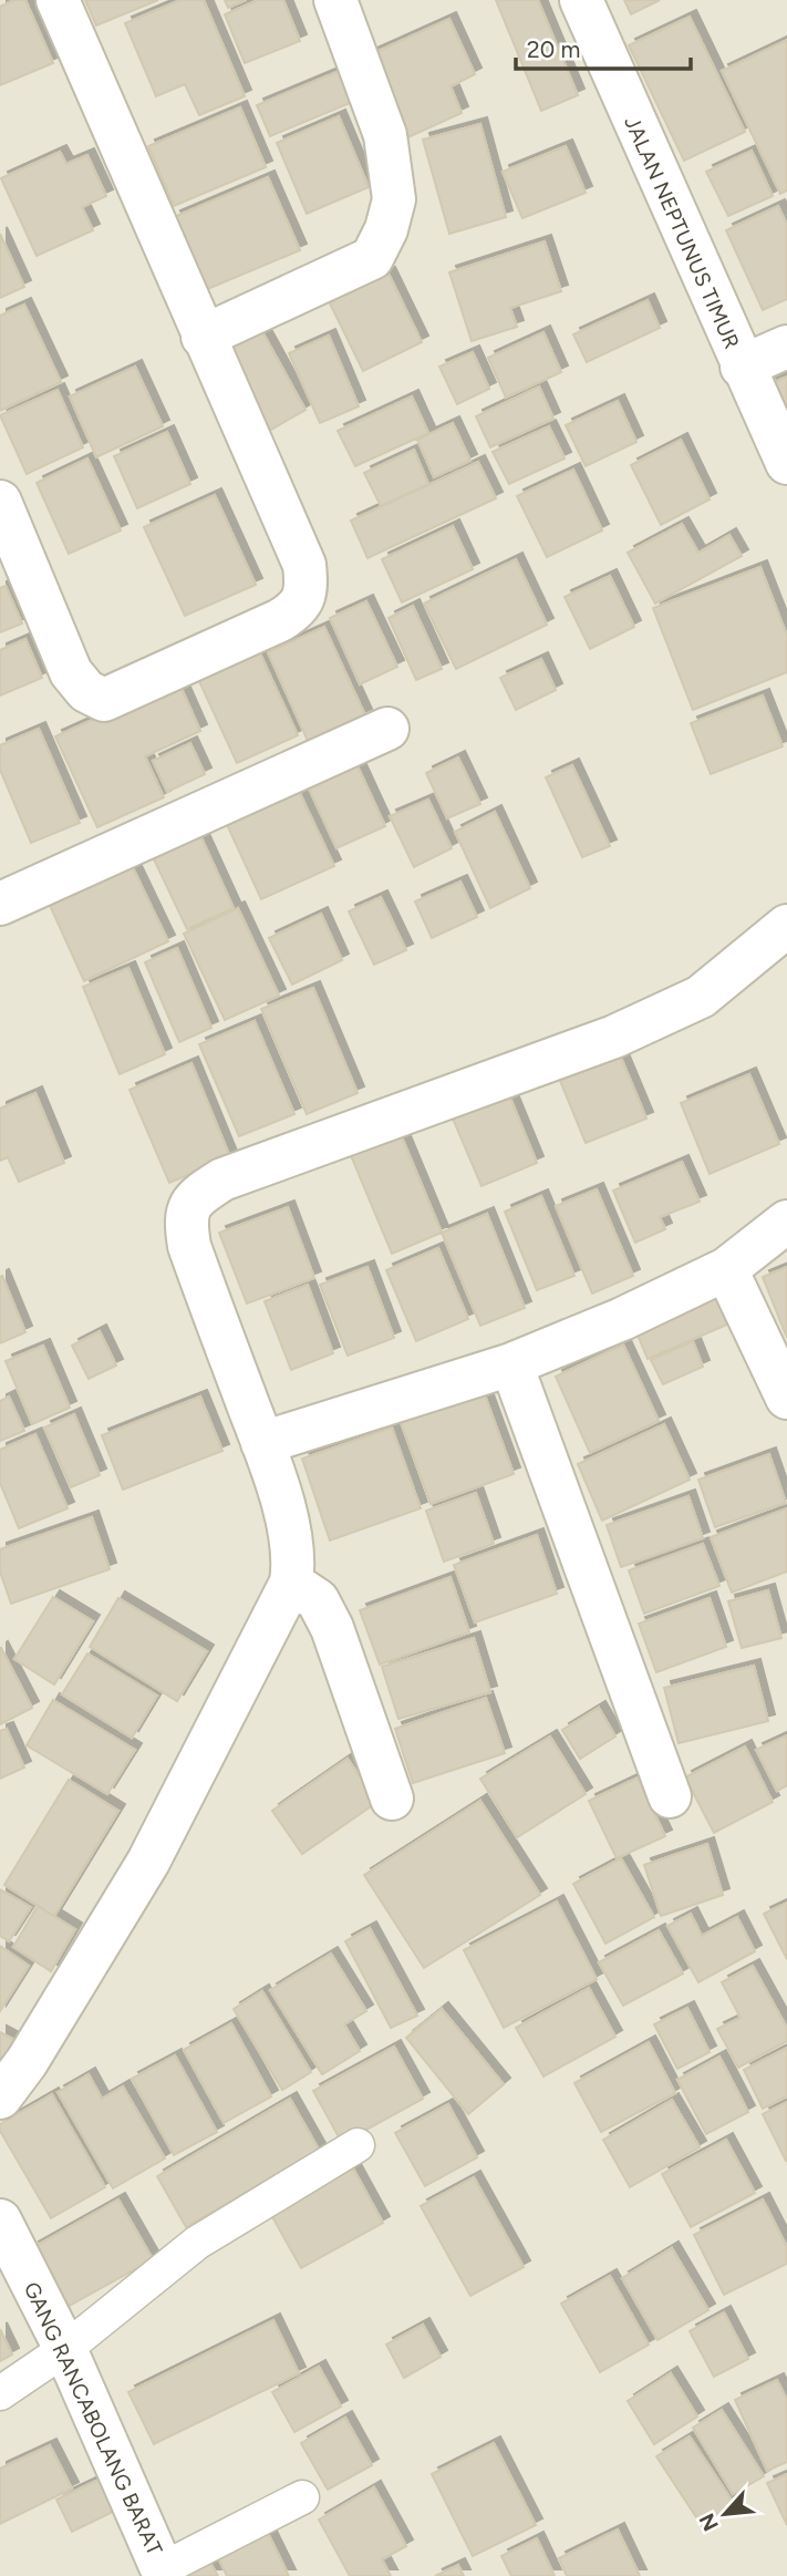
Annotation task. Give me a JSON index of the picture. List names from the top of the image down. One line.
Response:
{"streets":{"street":["JALAN NEPTUNUS TIMUR","GANG RANCABOLANG BARAT"]},"scale_bar":"20 m","north":"bottom left"}
